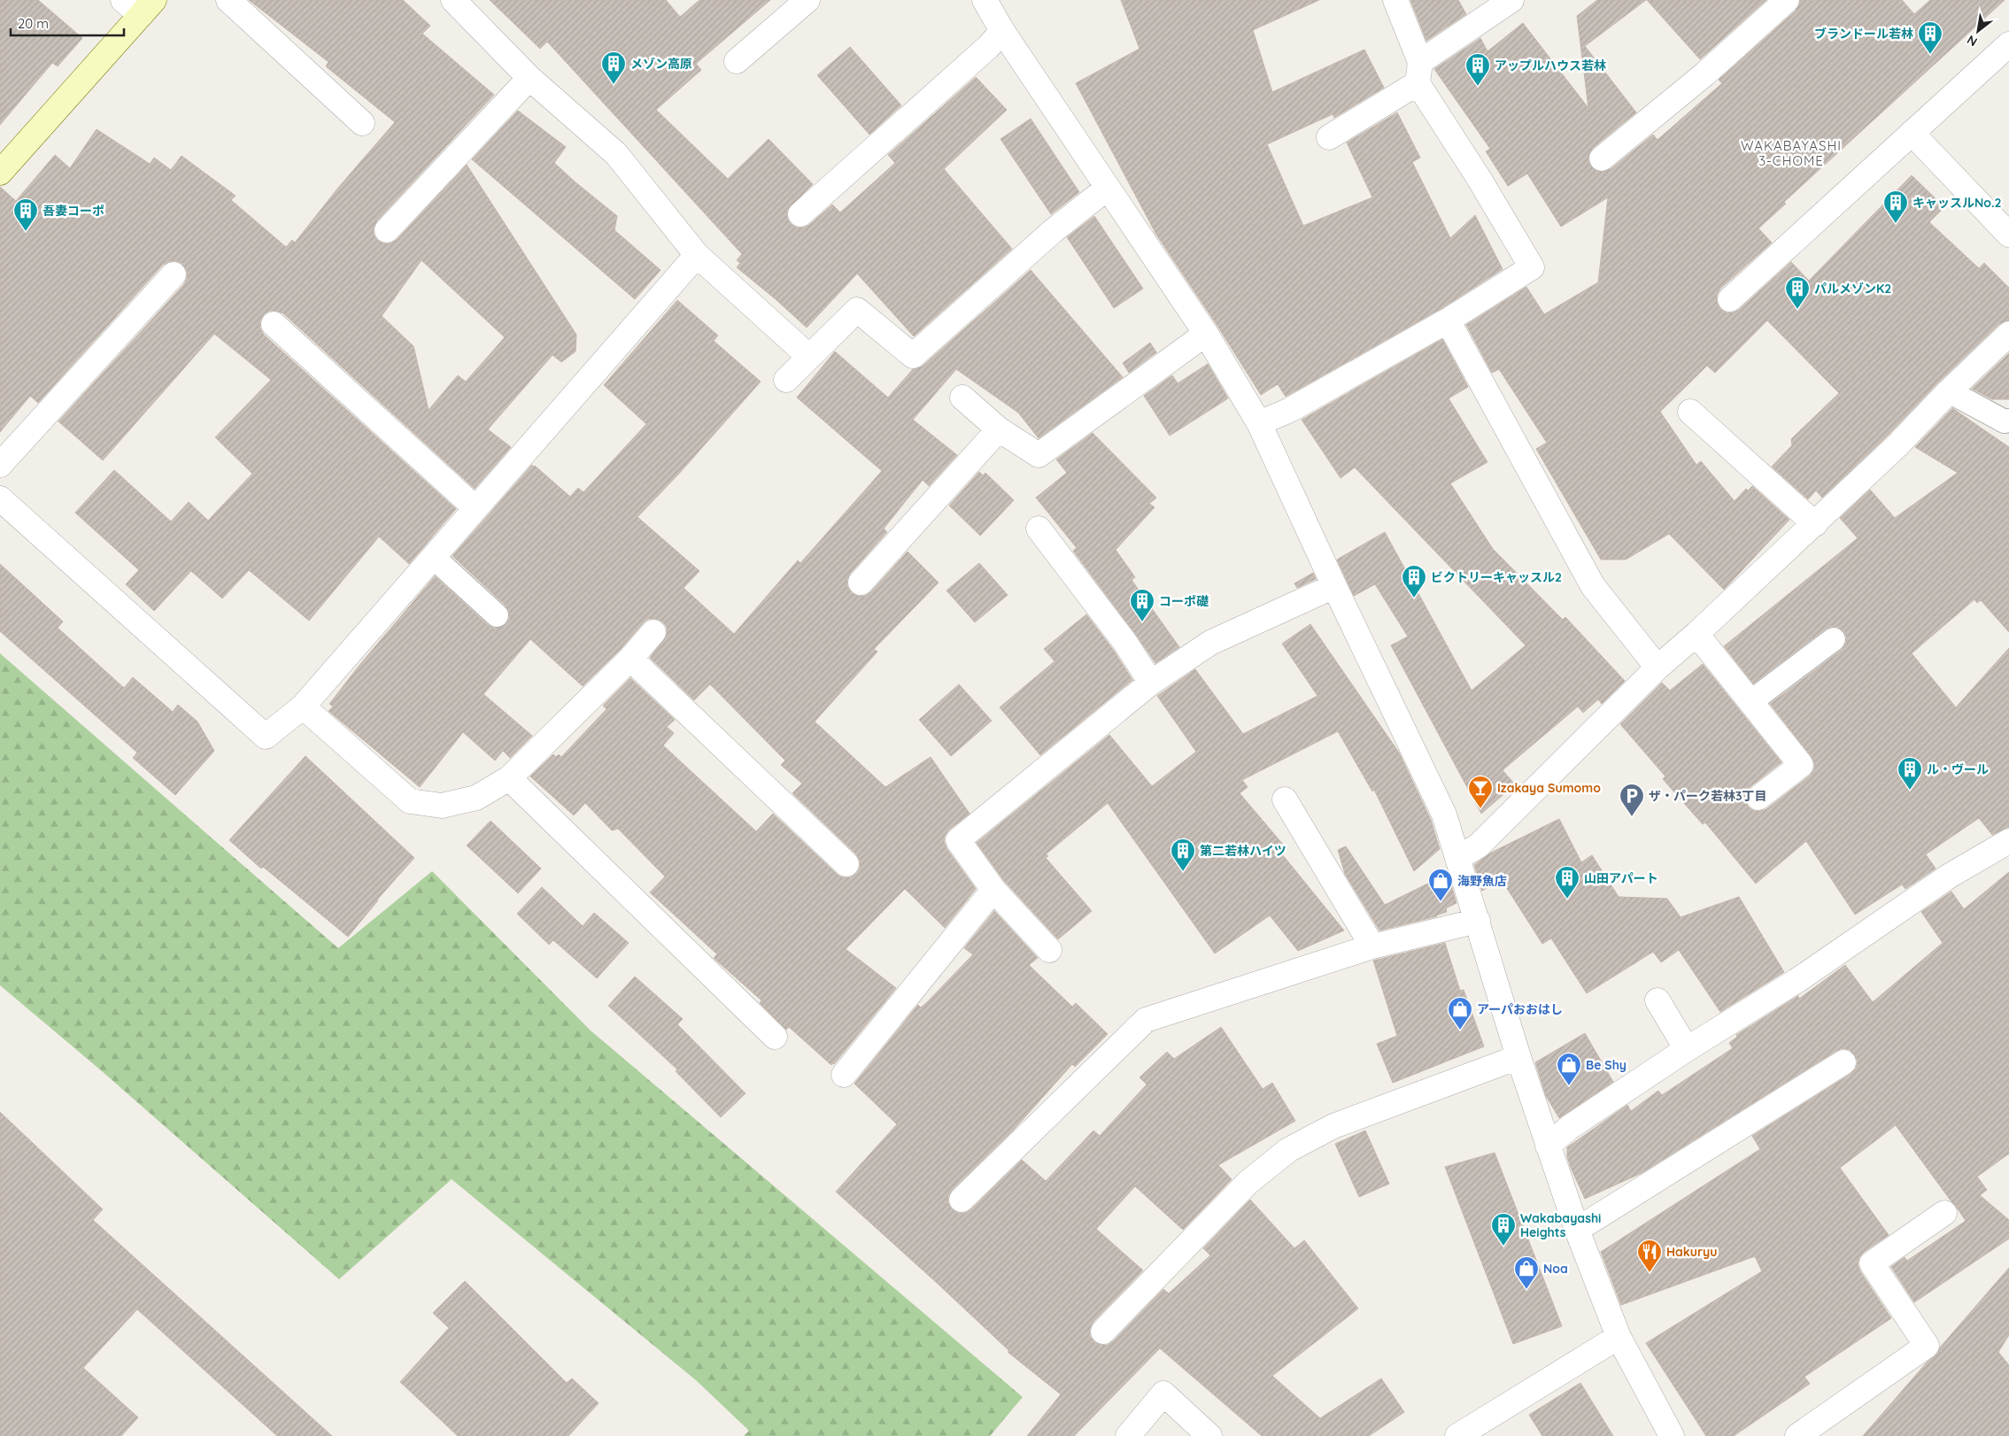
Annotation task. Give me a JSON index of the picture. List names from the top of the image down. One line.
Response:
{"districts":["WAKABAYASHI 3-CHOME"],"places":{"building":["ブランドール若林","メゾン高原","アップルハウス若林","キャッスルNo.2","吾妻コーポ","パルメゾンK2","ビクトリーキャッスル2","コーポ礎","ル・ヴール","第二若林ハイツ","山田アパート","Wakabayashi Heights"],"bar":["Izakaya Sumomo"],"parking":["ザ・パーク若林3丁目"],"shop":["海野魚店","アーパおおはし","Be Shy","Noa"],"restaurant":["Hakuryu"]},"scale_bar":"20 m","north":"bottom left"}
